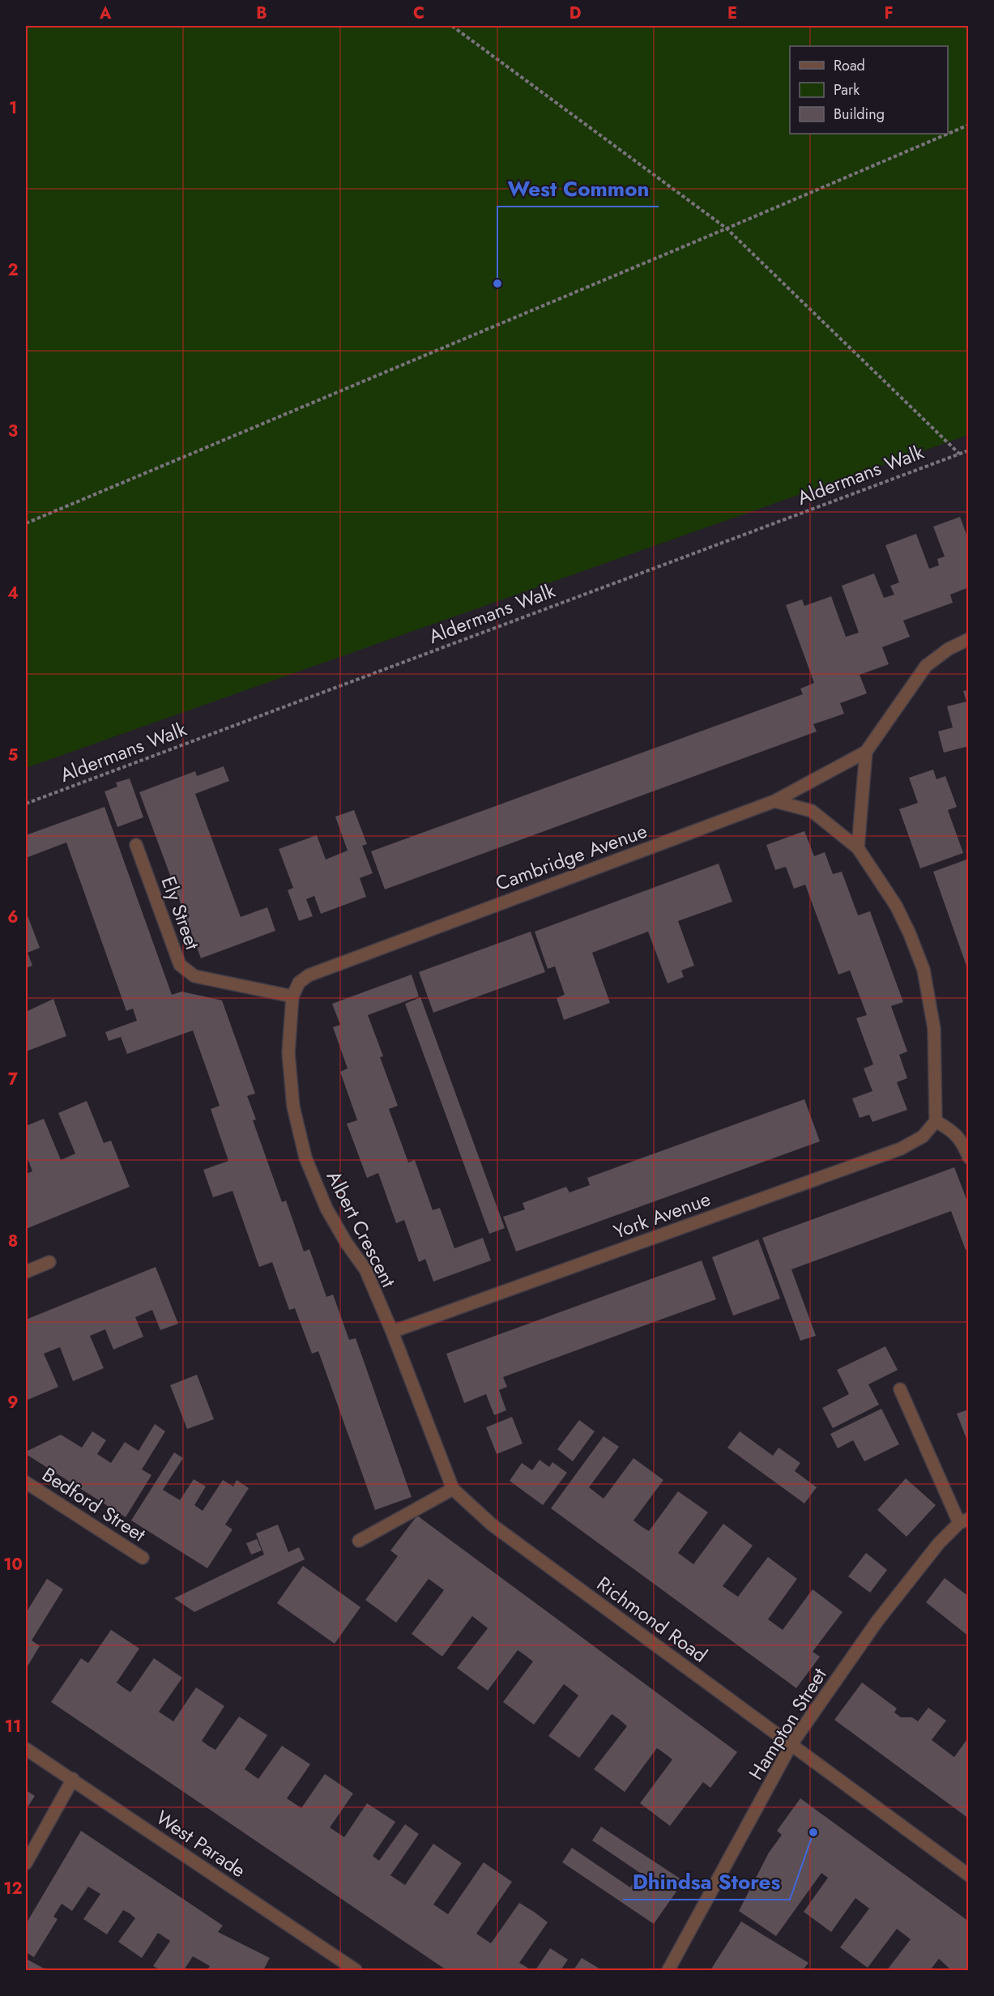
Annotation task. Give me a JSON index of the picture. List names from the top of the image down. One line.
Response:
{"streets":{"street":["Cambridge Avenue","Ely Street","York Avenue","Albert Crescent","Bedford Street","Richmond Road","Hampton Street","West Parade"],"path":["Aldermans Walk"]},"crossings":[["Cambridge Avenue","Ely Street"],["Cambridge Avenue","Albert Crescent"],["Ely Street","Albert Crescent"],["York Avenue","Albert Crescent"],["York Avenue","Richmond Road"],["Albert Crescent","Richmond Road"],["Richmond Road","Hampton Street"]],"places":["West Common","Dhindsa Stores"],"legend":["Road","Park","Building"],"grid":{"columns":["A","B","C","D","E","F"],"rows":["1","2","3","4","5","6","7","8","9","10","11","12"]}}
